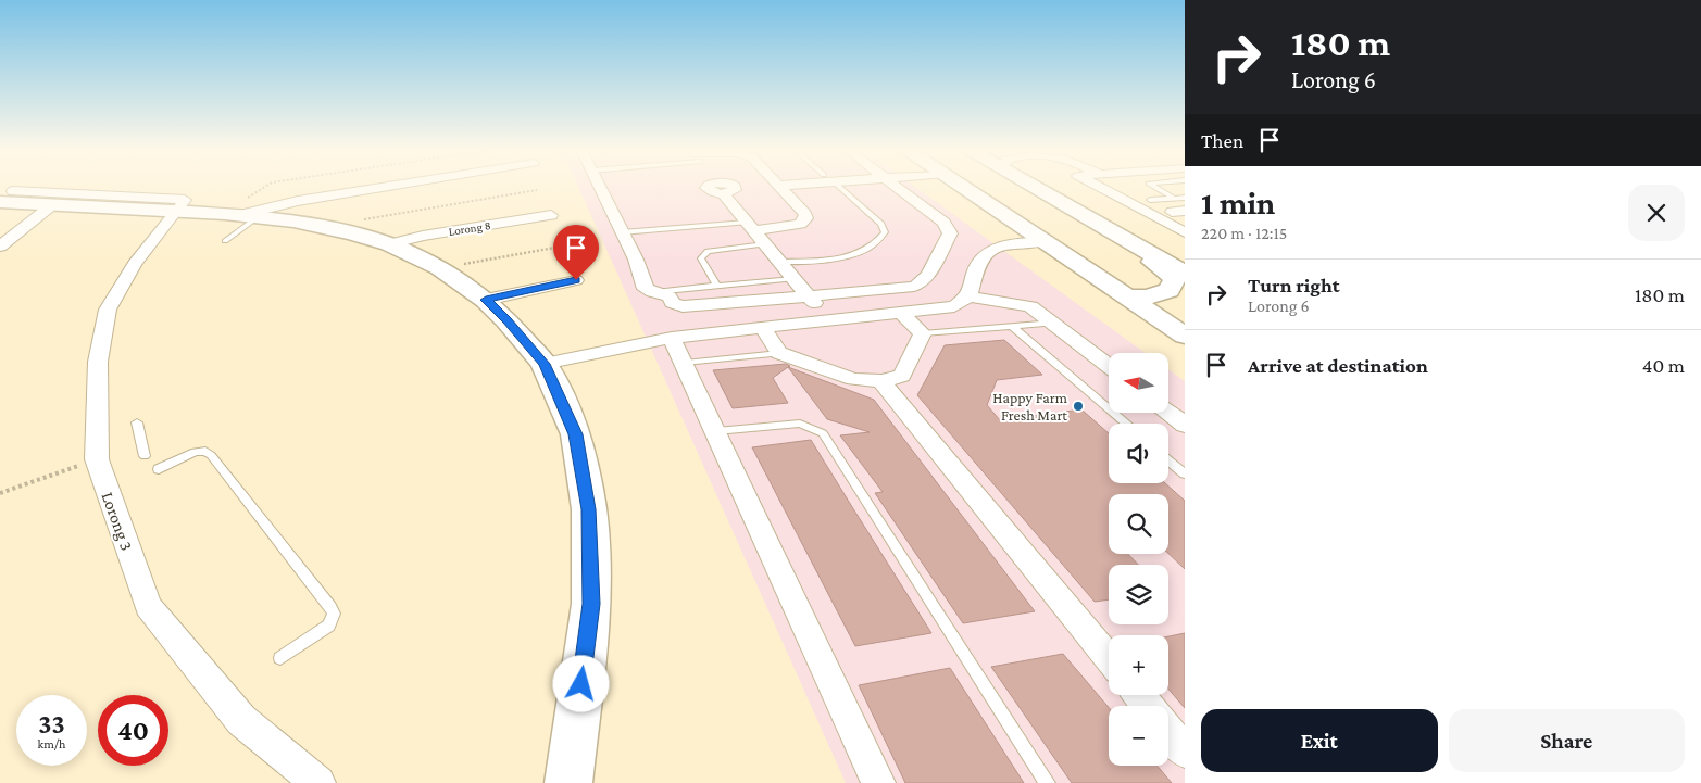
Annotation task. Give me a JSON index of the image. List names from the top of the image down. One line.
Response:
{"streets":{"street":["Lorong 8","Lorong 3"]},"places":["Happy Farm Fresh Mart"],"north":"left","page":{"turn":["180 m","Lorong 6"],"then":"Then","heading":["1 min","220 m · 12:15"],"list":[{"name":"Turn right","note":"Lorong 6","value":"180 m"},{"name":"Arrive at destination","value":"40 m"}],"map_buttons":["+","−"],"speed":"33 km/h","limit":"40","buttons":["Exit","Share"]}}
